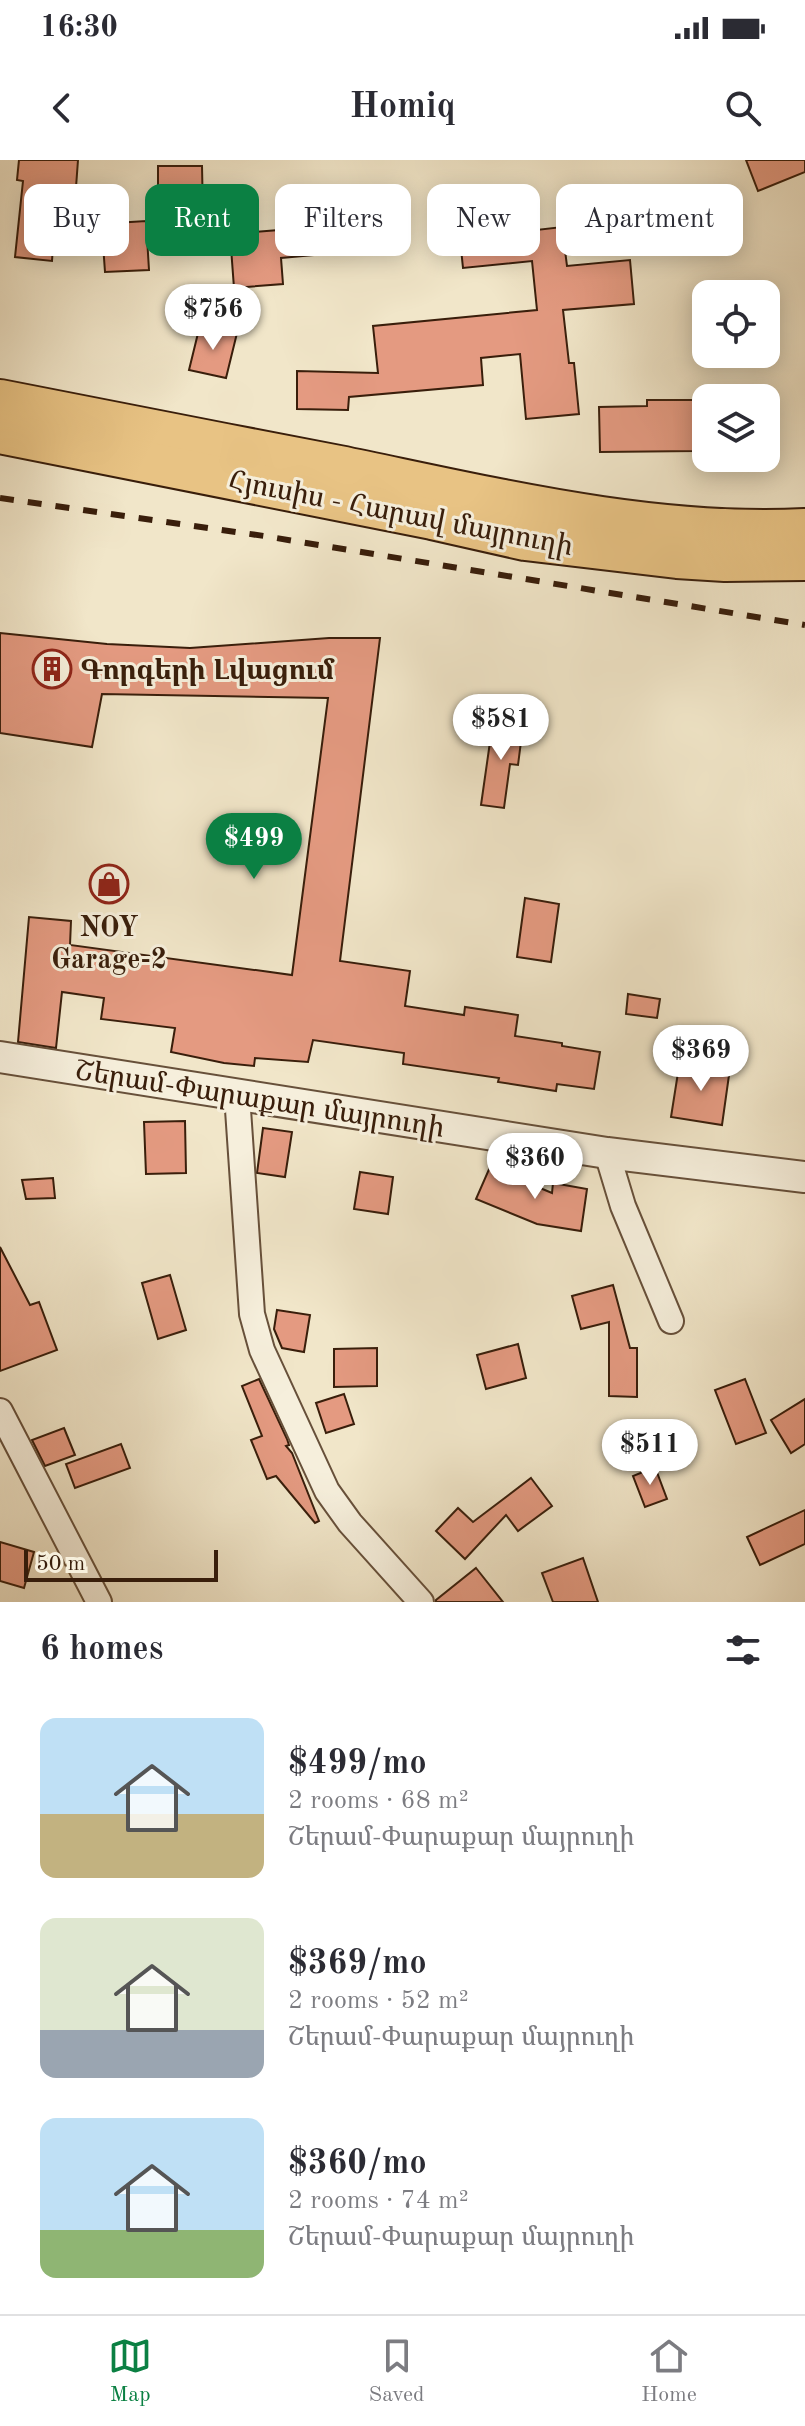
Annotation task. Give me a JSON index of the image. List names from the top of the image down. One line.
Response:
{"streets":{"highway":["Հյուսիս - Հարավ մայրուղի"],"street":["Շերամ-Փարաքար մայրուղի"]},"places":{"building":["Գորգերի Լվացում"],"shop":["NOY Garage-2"]},"scale_bar":"50 m","page":{"status":"16:30","header":"Homiq","chip":["Buy","Rent","Filters","New","Apartment"],"price":["$756","$581","$499","$369","$360","$511"],"scale":"50 m","heading":"6 homes","list":[{"name":"$499/mo","note":"2 rooms · 68 m² · Շերամ-Փարաքար մայրուղի"},{"name":"$369/mo","note":"2 rooms · 52 m² · Շերամ-Փարաքար մայրուղի"},{"name":"$360/mo","note":"2 rooms · 74 m² · Շերամ-Փարաքար մայրուղի"}],"tabs":["Map","Saved","Home"]}}
